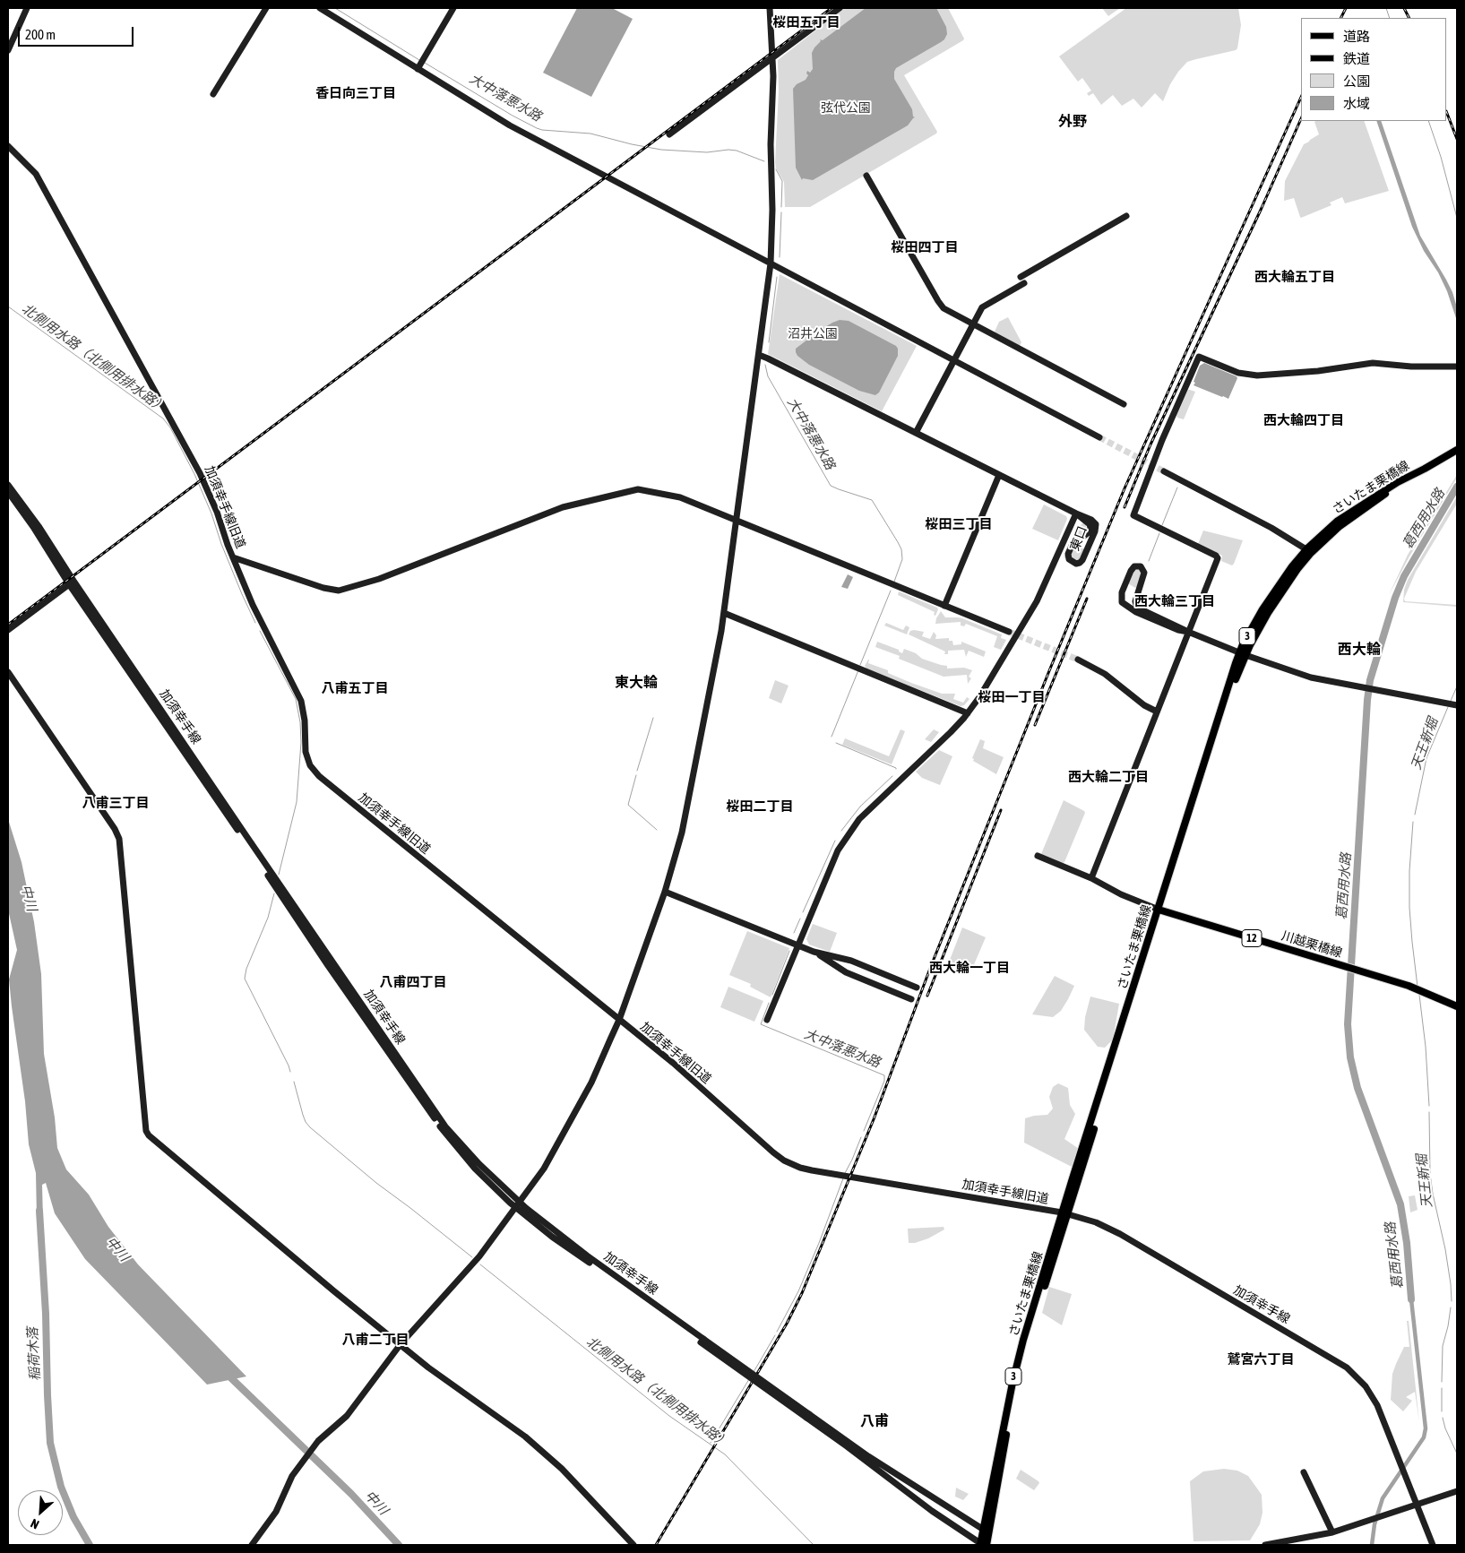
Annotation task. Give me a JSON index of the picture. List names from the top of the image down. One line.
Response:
{"streets":{"main road":["さいたま栗橋線","3","12","川越栗橋線"],"street":["加須幸手線旧道","東口","加須幸手線"]},"crossings":[["さいたま栗橋線","加須幸手線旧道"],["さいたま栗橋線","加須幸手線"],["さいたま栗橋線","川越栗橋線"],["加須幸手線旧道","加須幸手線"]],"districts":["桜田五丁目","香日向三丁目","外野","桜田四丁目","西大輪五丁目","西大輪四丁目","桜田三丁目","西大輪三丁目","西大輪","東大輪","八甫五丁目","桜田一丁目","西大輪二丁目","八甫三丁目","桜田二丁目","西大輪一丁目","八甫四丁目","八甫二丁目","鷲宮六丁目","八甫"],"water":["大中落悪水路","北側用水路（北側用排水路）","葛西用水路","天王新堀","中川","稲荷木落"],"parks":["弦代公園","沼井公園"],"legend":["道路","鉄道","公園","水域"],"scale_bar":"200 m","north":"bottom left"}
